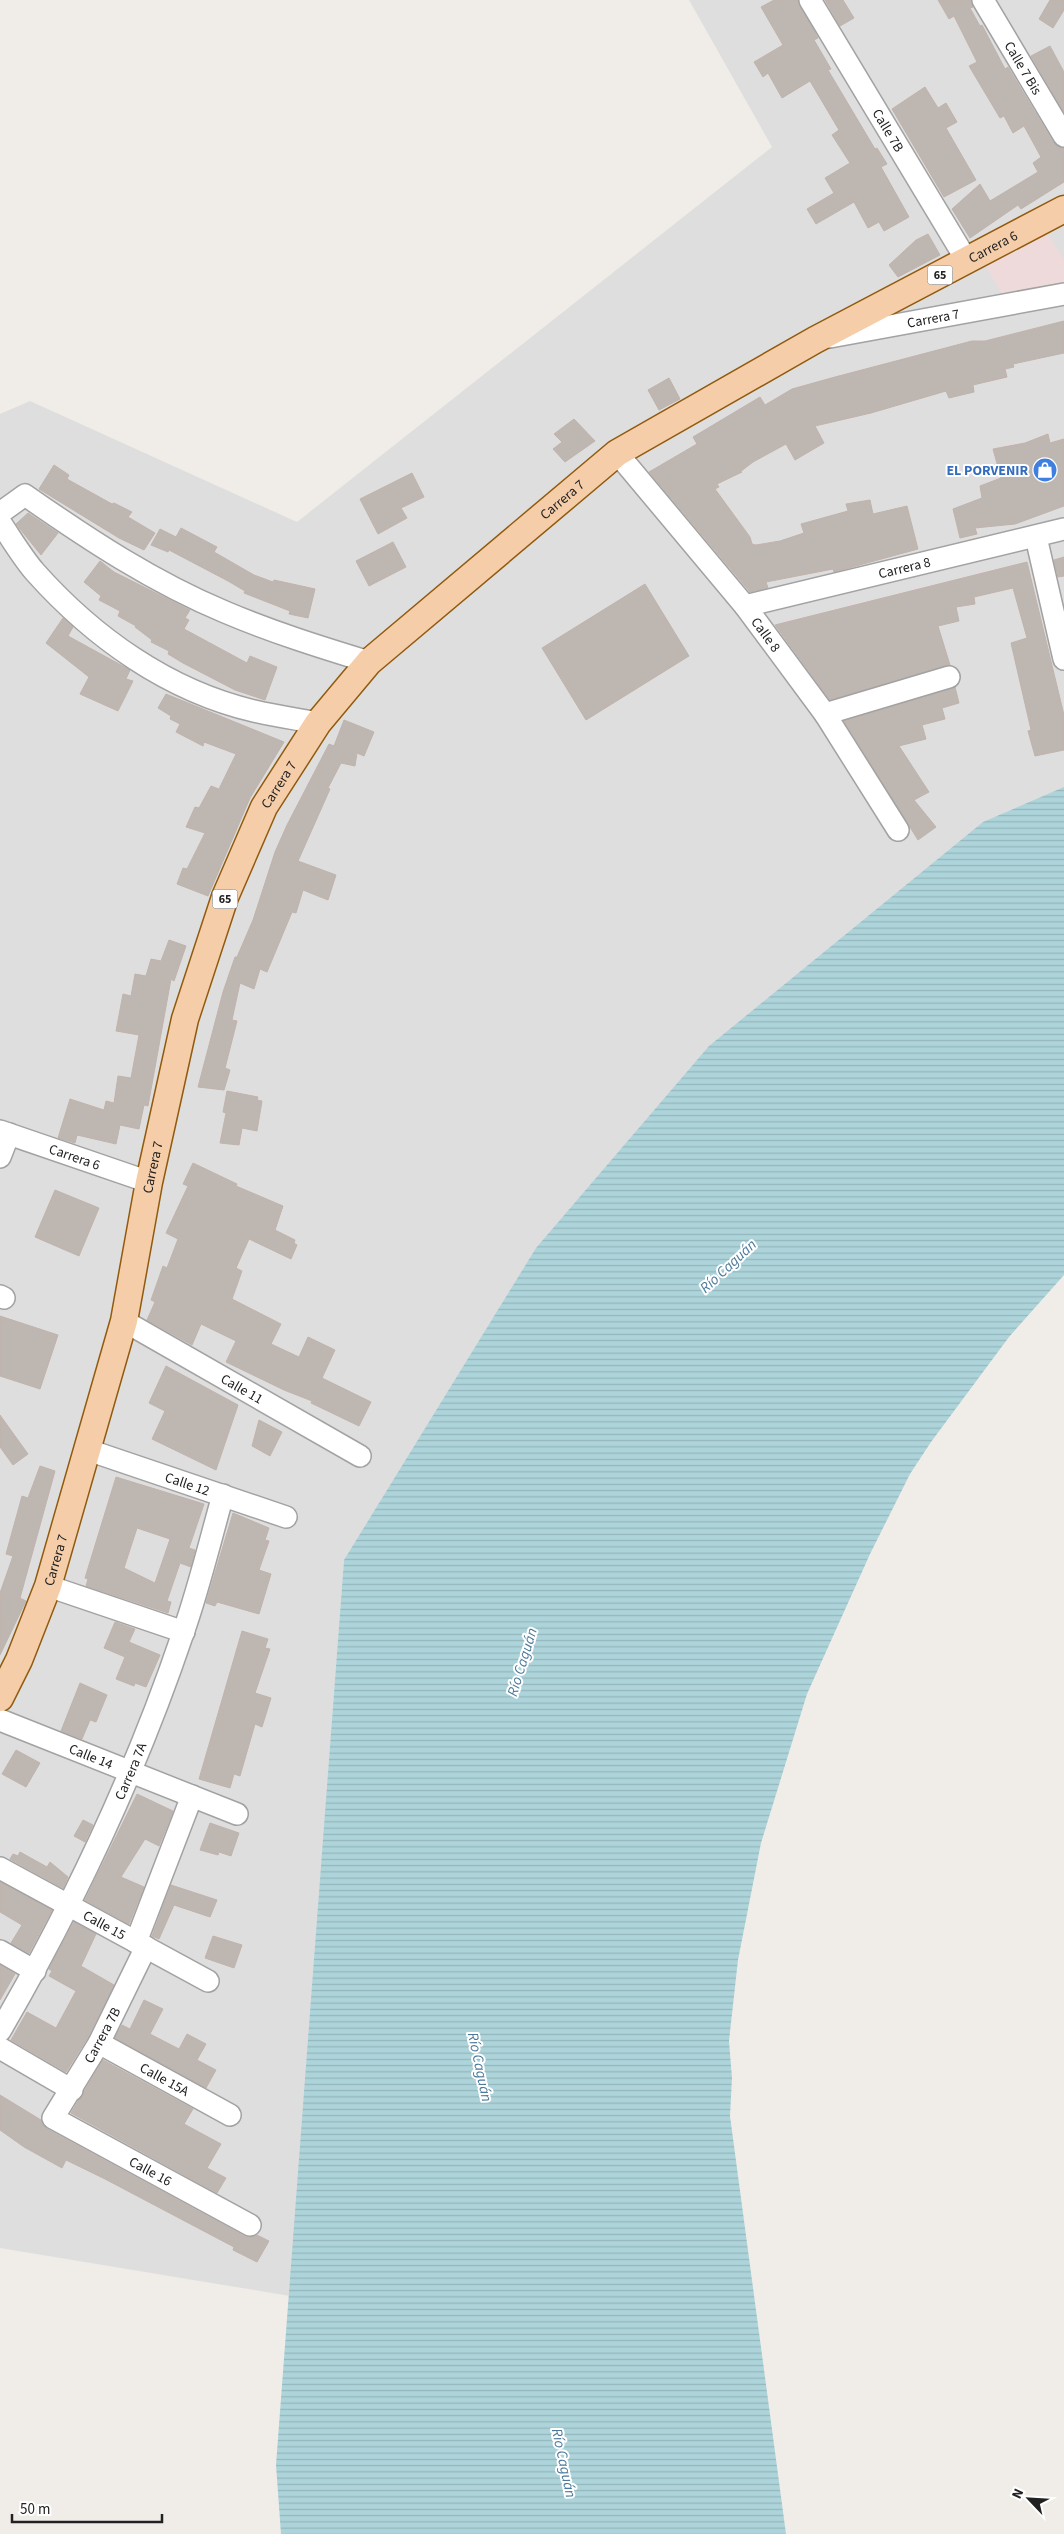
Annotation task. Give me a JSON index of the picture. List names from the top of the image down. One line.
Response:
{"streets":{"main road":["Carrera 6","65","Carrera 7"],"street":["Calle 7 Bis","Calle 7B","Carrera 8","Calle 8","Calle 11","Calle 12","Calle 14","Carrera 7A","Calle 15","Carrera 7B","Calle 15A","Calle 16"]},"crossings":[["Calle 7B","Carrera 6"],["Carrera 6","Carrera 7"],["Carrera 7","Calle 8"],["Carrera 7","Calle 11"],["Carrera 7","Calle 12"],["Carrera 8","Calle 8"],["Calle 12","Carrera 7A"],["Calle 14","Carrera 7A"],["Calle 14","Carrera 7B"],["Carrera 7A","Calle 15"],["Calle 15","Carrera 7B"],["Carrera 7B","Calle 15A"],["Carrera 7B","Calle 16"]],"water":["Río Caguán"],"places":{"shop":["EL PORVENIR"]},"scale_bar":"50 m","north":"top left"}
